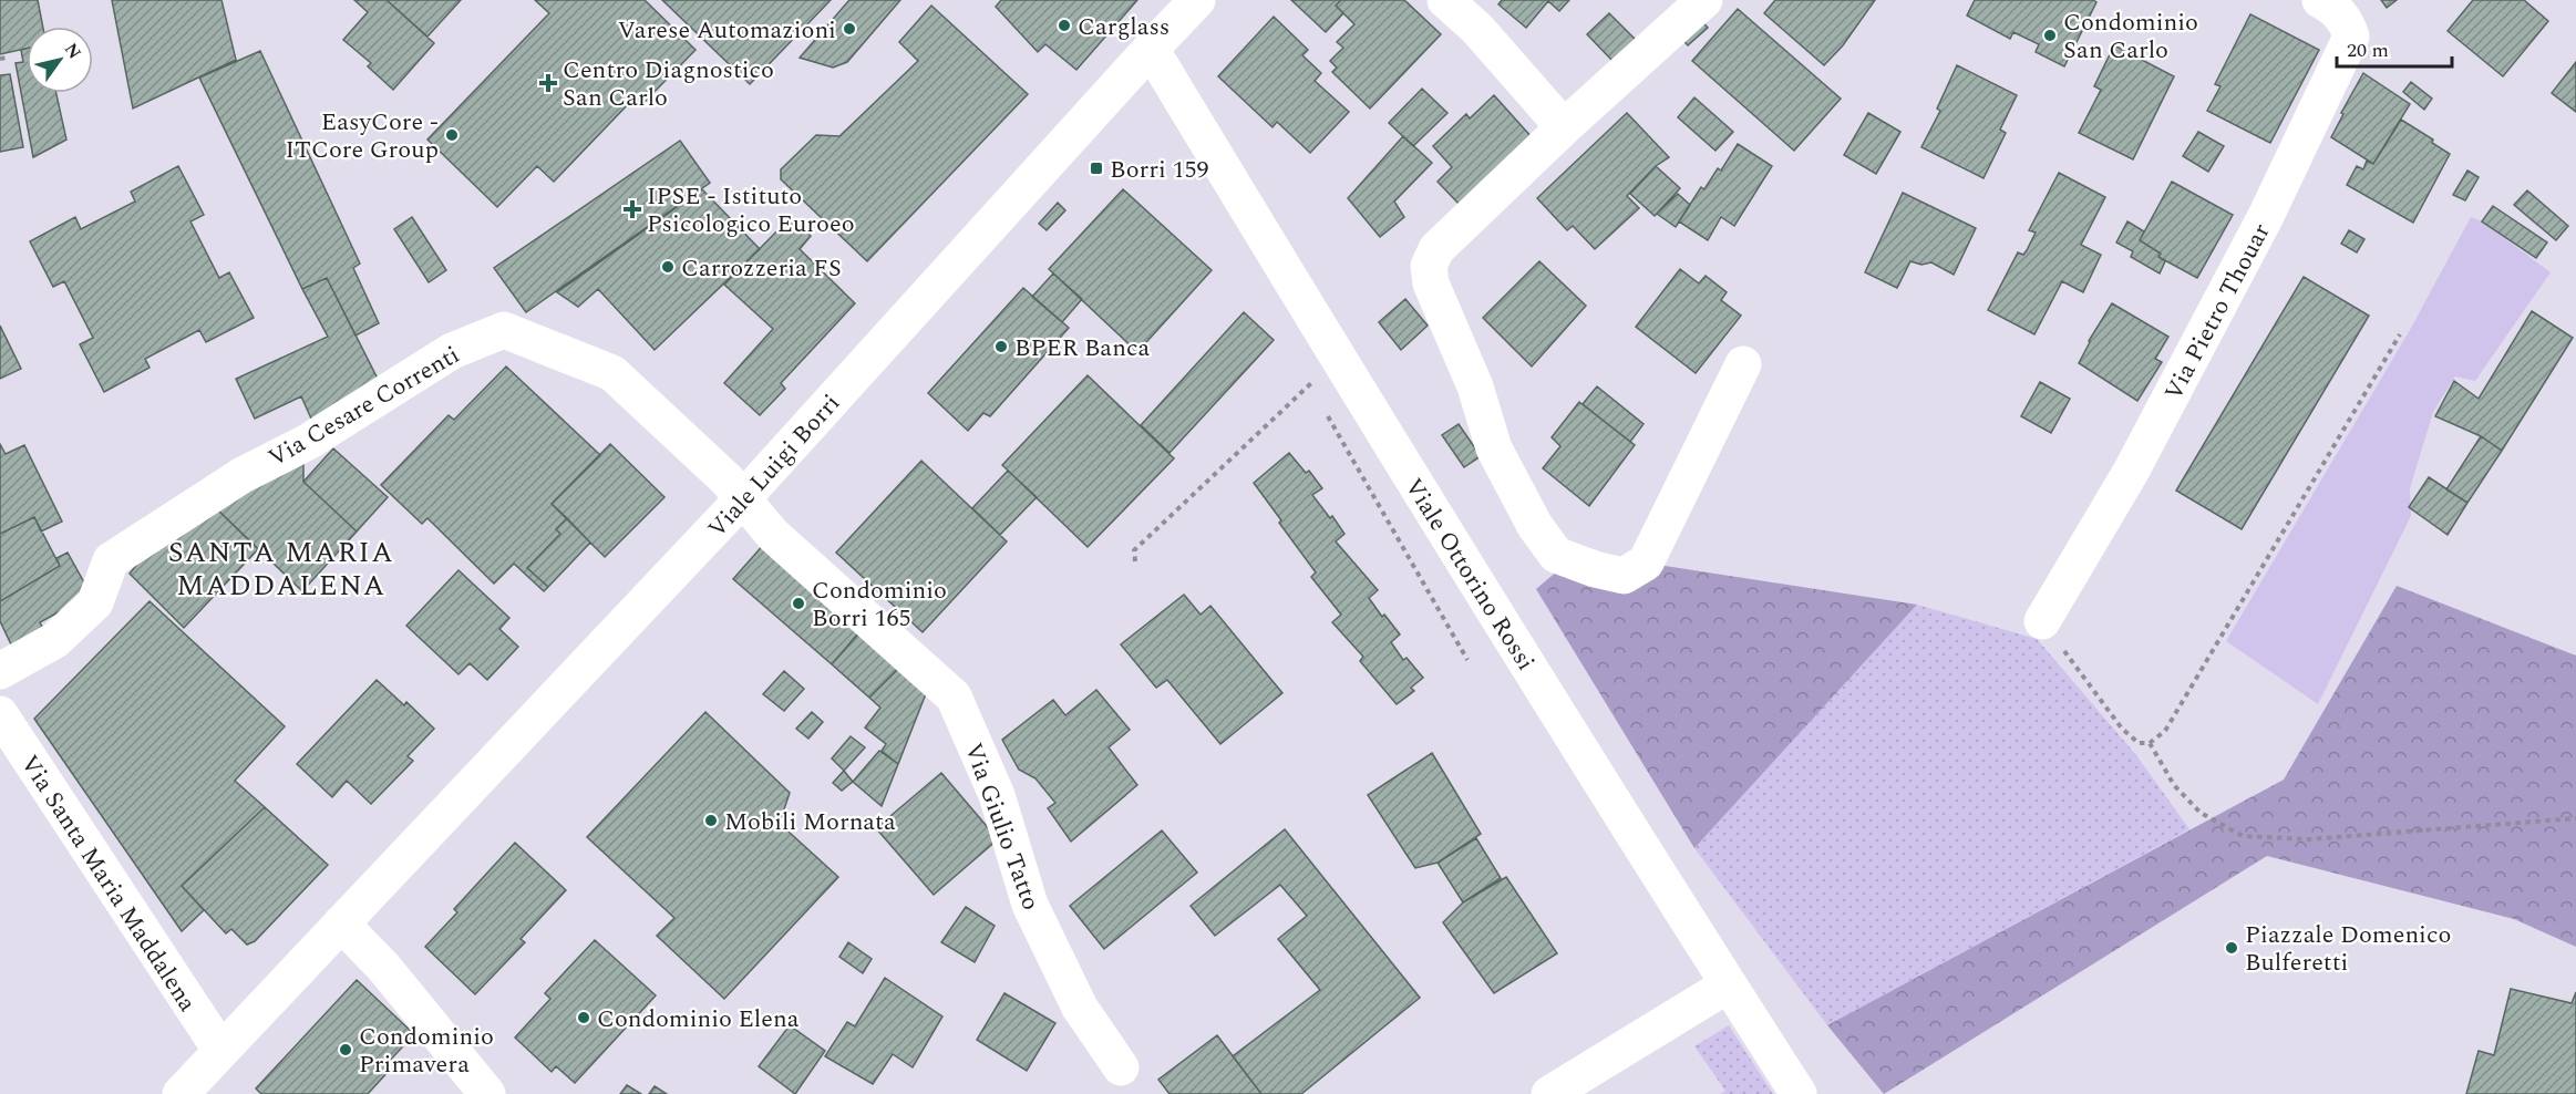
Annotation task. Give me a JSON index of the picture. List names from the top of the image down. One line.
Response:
{"streets":{"street":["Via Pietro Thouar","Via Cesare Correnti","Viale Luigi Borri","Viale Ottorino Rossi","Via Giulio Tatto","Via Santa Maria Maddalena"]},"crossings":[["Via Cesare Correnti","Viale Luigi Borri"],["Via Cesare Correnti","Via Giulio Tatto"],["Viale Luigi Borri","Viale Ottorino Rossi"],["Viale Luigi Borri","Via Giulio Tatto"],["Viale Luigi Borri","Via Santa Maria Maddalena"]],"districts":["SANTA MARIA MADDALENA"],"places":{"other":["Carglass","Varese Automazioni","Condominio San Carlo","EasyCore - ITCore Group","Carrozzeria FS","BPER Banca","Condominio Borri 165","Mobili Mornata","Piazzale Domenico Bulferetti","Condominio Elena","Condominio Primavera"],"health":["Centro Diagnostico San Carlo","IPSE - Istituto Psicologico Euroeo"],"transit":["Borri 159"]},"scale_bar":"20 m","north":"top right"}
